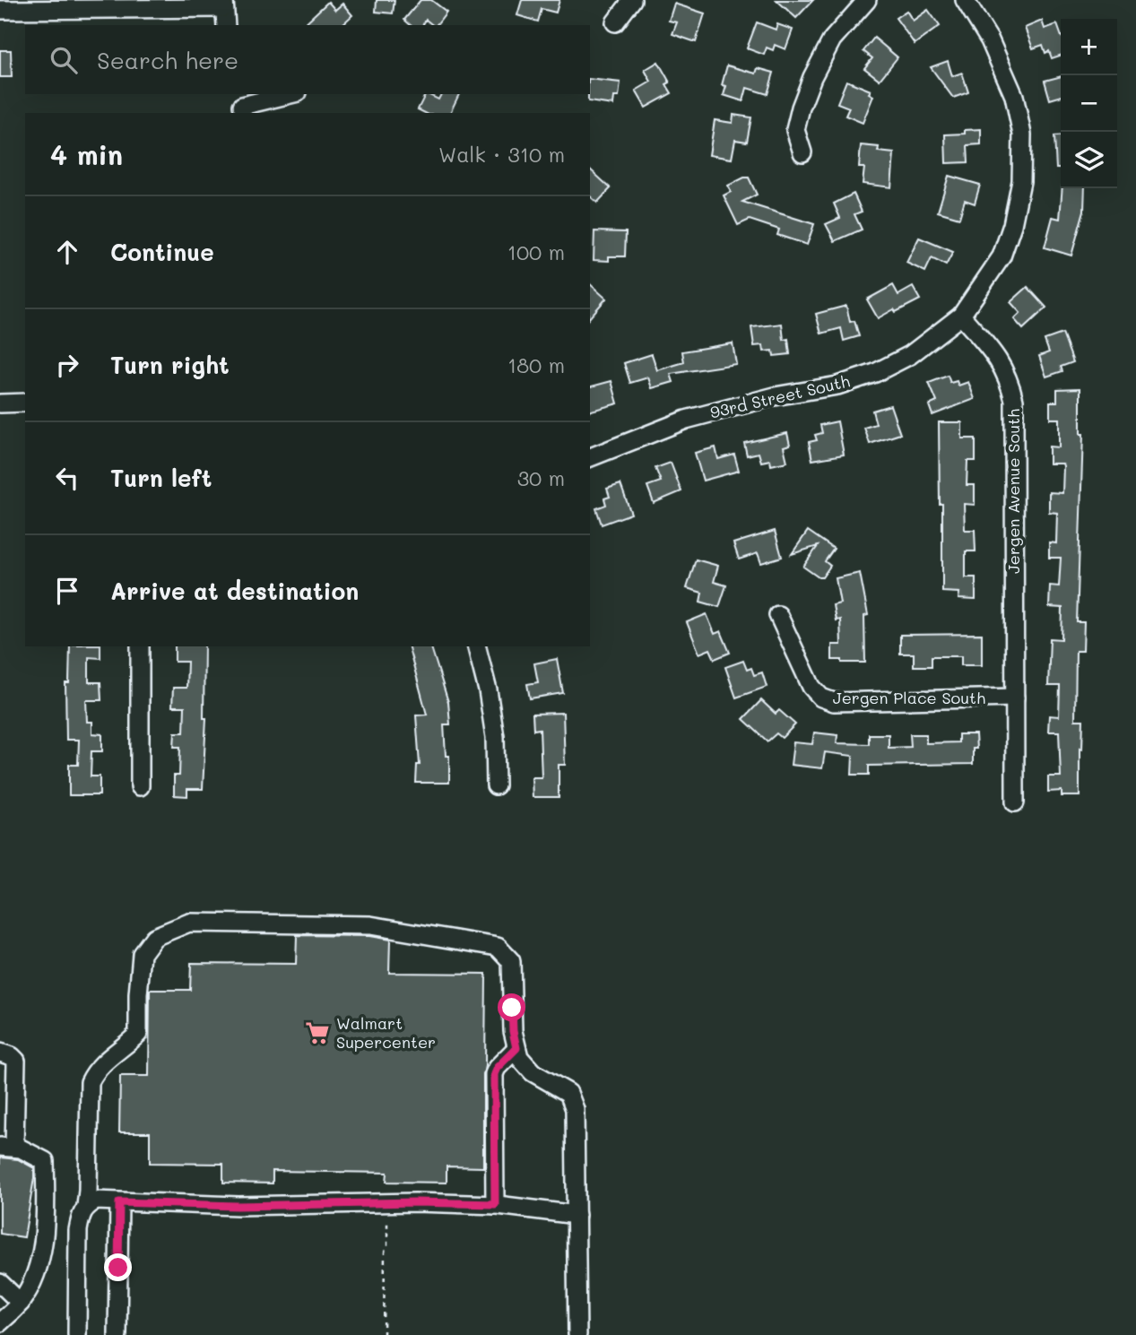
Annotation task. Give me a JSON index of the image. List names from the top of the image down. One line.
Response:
{"streets":{"street":["93rd Street South","Jergen Avenue South","Jergen Place South"]},"crossings":[["93rd Street South","Jergen Avenue South"],["Jergen Avenue South","Jergen Place South"]],"places":{"supermarket":["Walmart Supercenter"]},"page":{"map_buttons":["+","−"],"search":"Search here","heading":["4 min","Walk · 310 m"],"list":[["Continue","100 m"],["Turn right","180 m"],["Turn left","30 m"],"Arrive at destination"]}}
